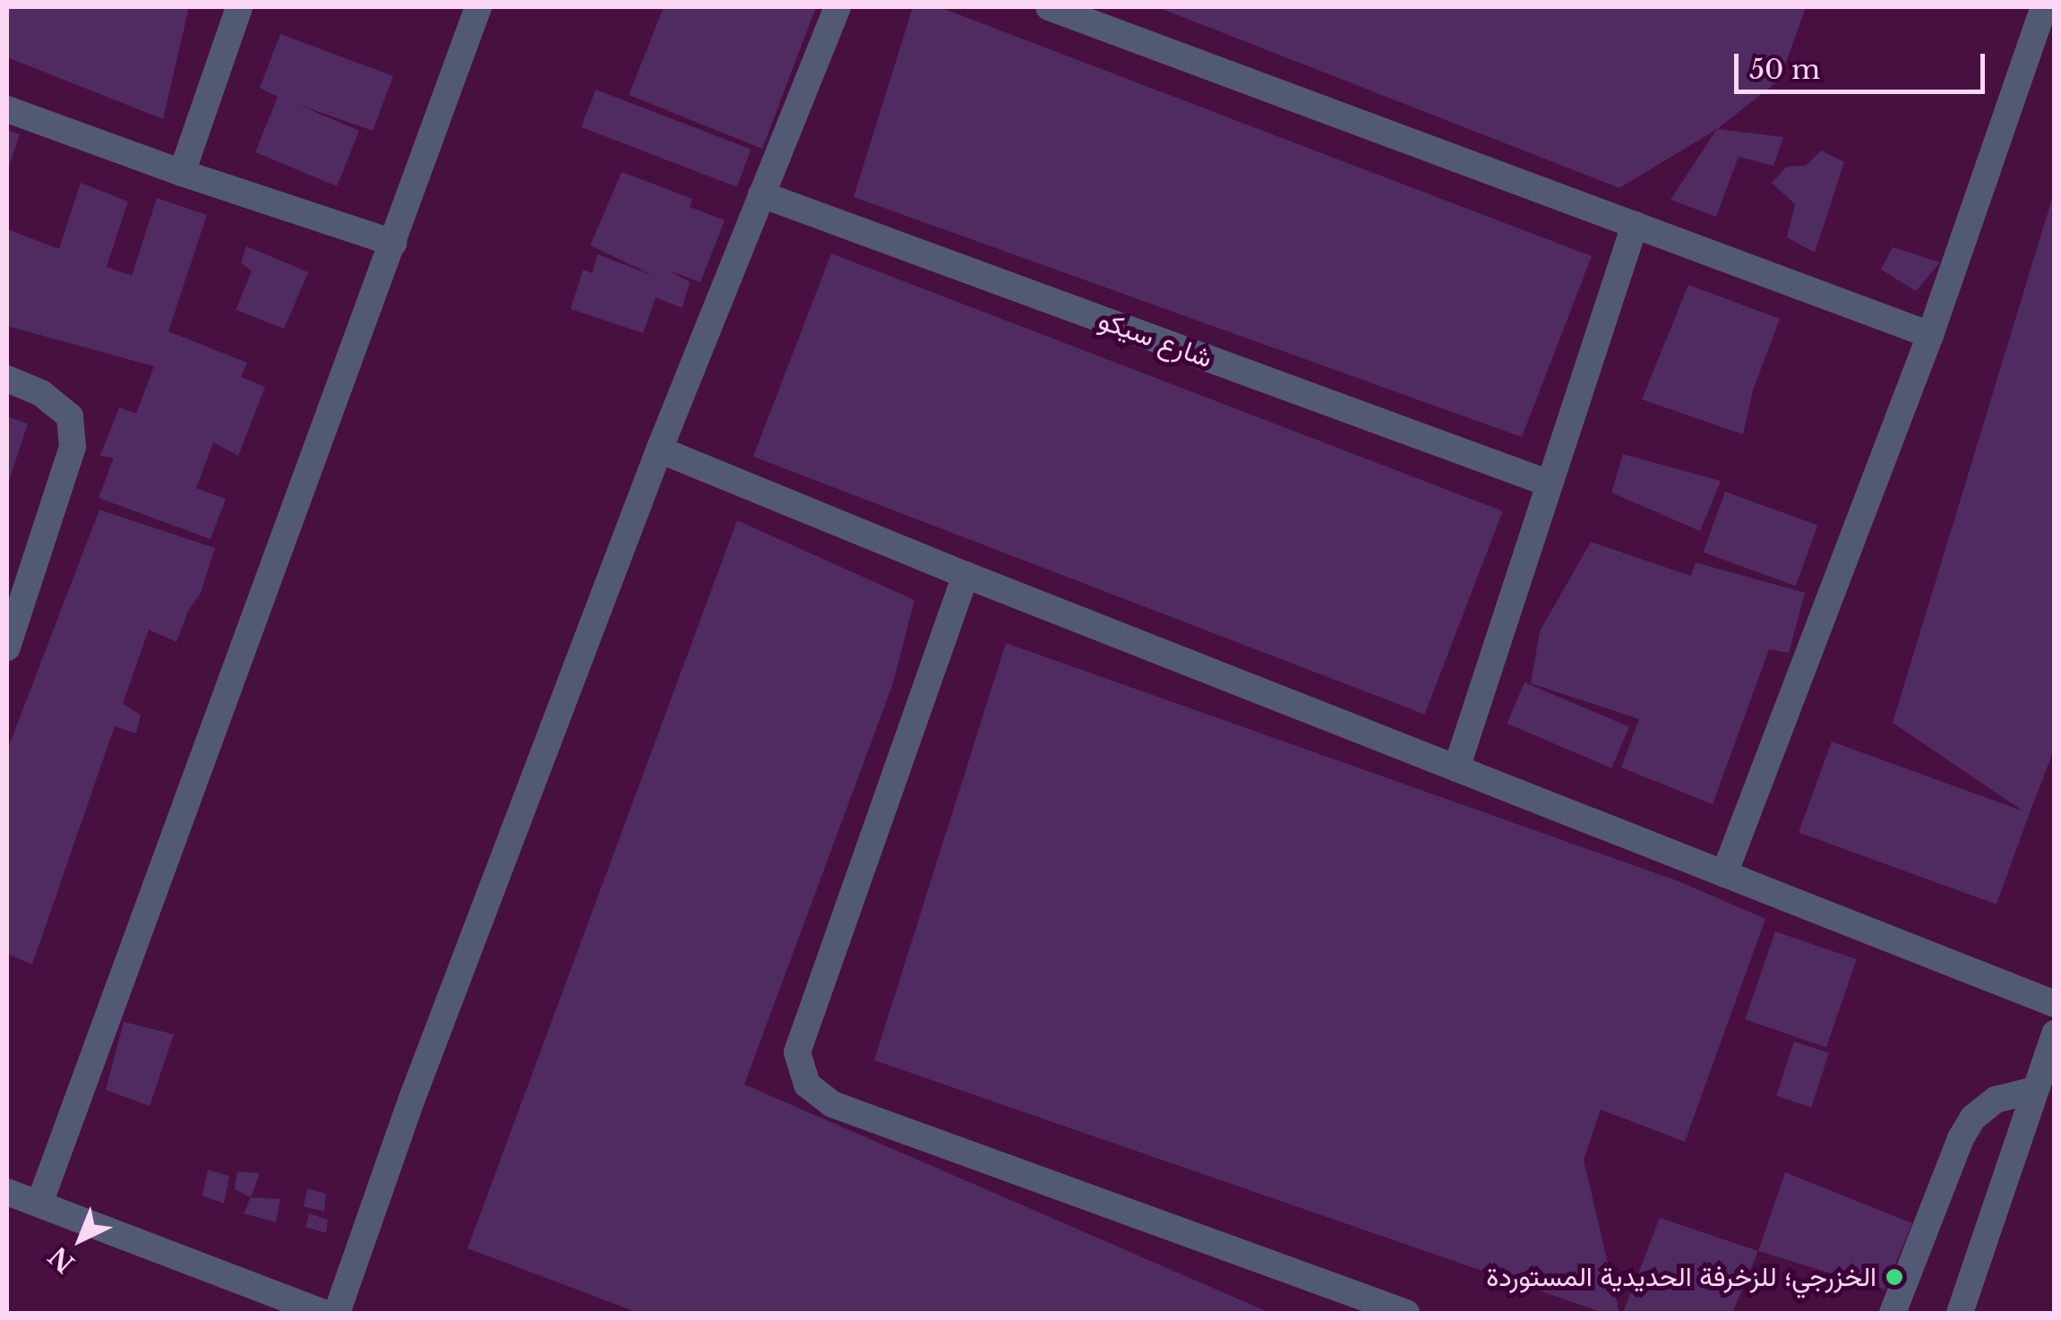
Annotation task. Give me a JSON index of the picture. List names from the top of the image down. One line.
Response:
{"streets":{"street":["شارع سيكو"]},"places":["الخزرجي؛ للزخرفة الحديدية المستوردة"],"scale_bar":"50 m","north":"bottom left"}
